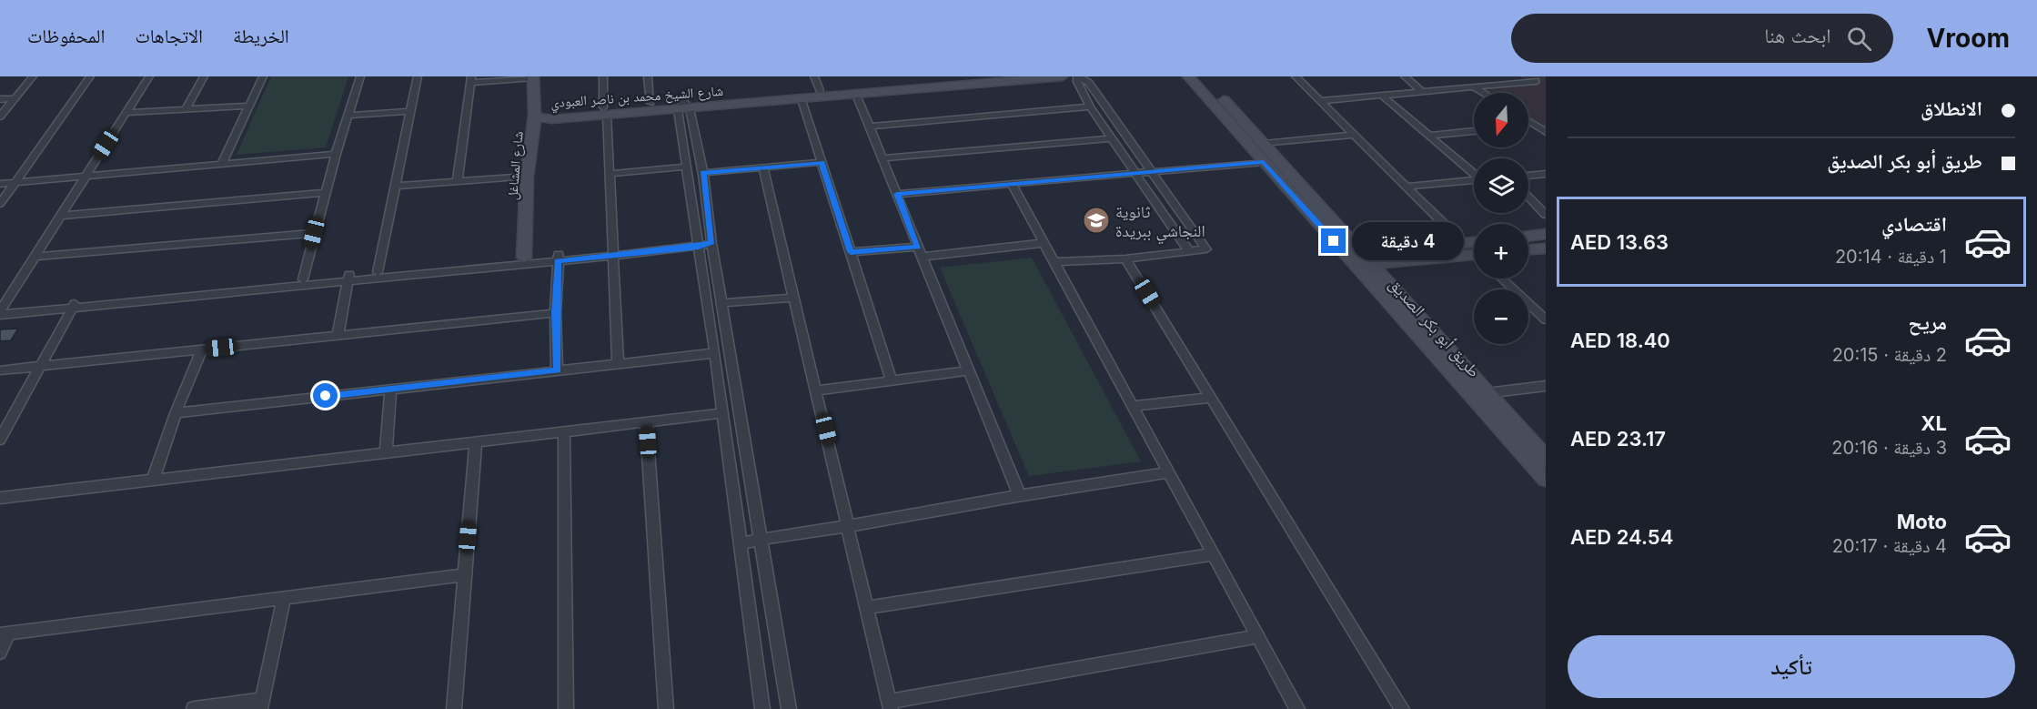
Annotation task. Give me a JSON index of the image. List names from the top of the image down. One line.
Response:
{"streets":{"street":["شارع الشيخ محمد بن ناصر العبودي","شارع المشاغل","طريق أبو بكر الصديق"]},"crossings":[["شارع الشيخ محمد بن ناصر العبودي","شارع المشاغل"]],"places":{"school or university":["ثانوية النجاشي ببريدة"]},"north":"bottom","page":{"header":"Vroom","search":"ابحث هنا","nav":["الخريطة","الاتجاهات","المحفوظات"],"banner":["الانطلاق","طريق أبو بكر الصديق"],"map_buttons":["+","−"],"list":[{"name":"اقتصادي","note":"1 دقيقة · 20:14","value":"AED 13.63"},{"name":"مريح","note":"2 دقيقة · 20:15","value":"AED 18.40"},{"name":"XL","note":"3 دقيقة · 20:16","value":"AED 23.17"},{"name":"Moto","note":"4 دقيقة · 20:17","value":"AED 24.54"}],"bubble":"4 دقيقة","buttons":"تأكيد"}}
